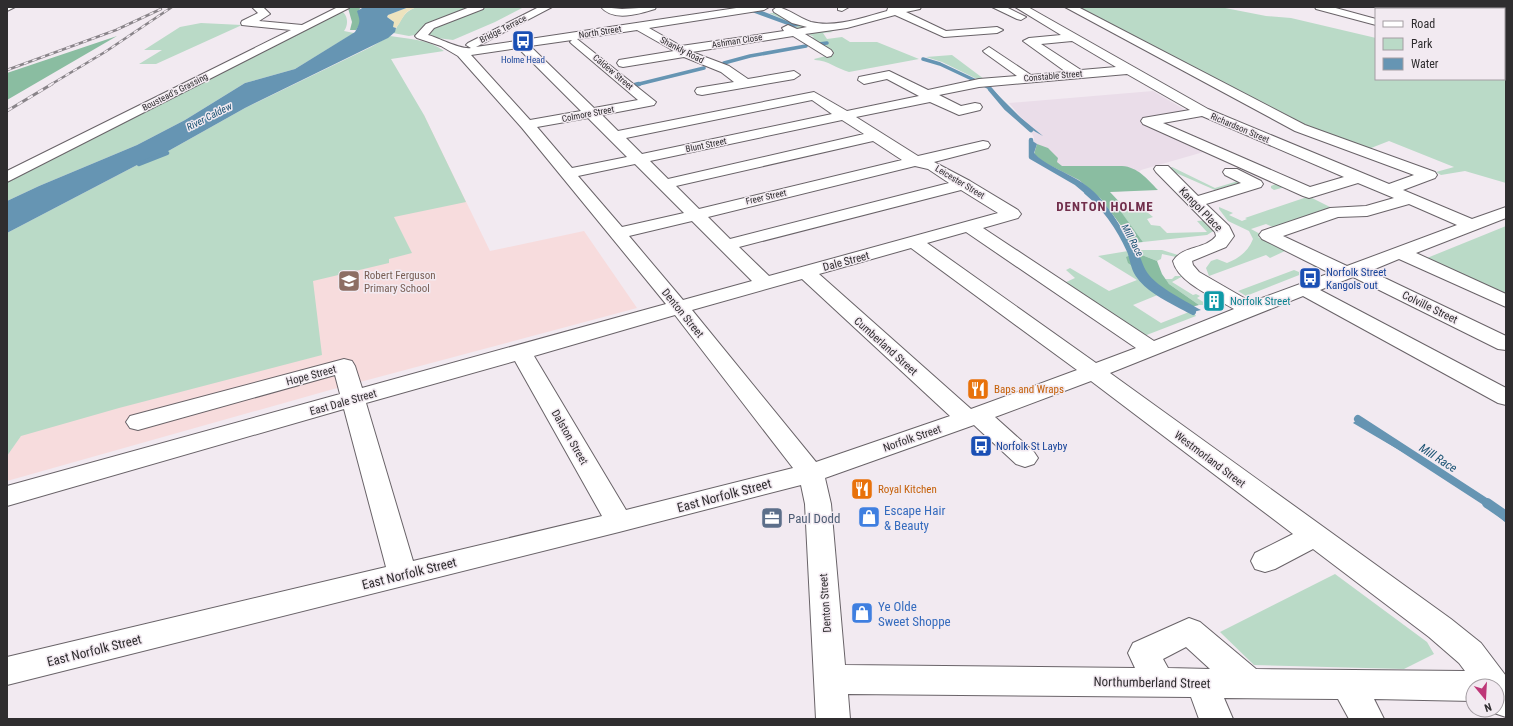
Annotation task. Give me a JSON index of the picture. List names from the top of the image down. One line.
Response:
{"streets":{"street":["Bridge Terrace","North Street","Ashman Close","Shankly Road","Caldew Street","Constable Street","Boustead's Grassing","Colmore Street","Richardson Street","Blunt Street","Leicester Street","Freer Street","Kangol Place","Dale Street","Colville Street","Denton Street","Cumberland Street","Hope Street","East Dale Street","Dalston Street","Norfolk Street","Westmorland Street","East Norfolk Street","Northumberland Street"]},"crossings":[["Bridge Terrace","North Street"],["Bridge Terrace","Denton Street"],["North Street","Shankly Road"],["North Street","Denton Street"],["Ashman Close","Shankly Road"],["Caldew Street","Colmore Street"],["Constable Street","Richardson Street"],["Constable Street","Blunt Street"],["Colmore Street","Denton Street"],["Richardson Street","Colville Street"],["Richardson Street","Norfolk Street"],["Blunt Street","Leicester Street"],["Blunt Street","Denton Street"],["Leicester Street","Freer Street"],["Leicester Street","Dale Street"],["Freer Street","Denton Street"],["Kangol Place","Norfolk Street"],["Dale Street","Denton Street"],["Dale Street","Cumberland Street"],["Dale Street","East Dale Street"],["Dale Street","Westmorland Street"],["Colville Street","Norfolk Street"],["Denton Street","East Dale Street"],["Denton Street","Norfolk Street"],["Denton Street","East Norfolk Street"],["Denton Street","Northumberland Street"],["Cumberland Street","Norfolk Street"],["Hope Street","East Dale Street"],["Hope Street","East Norfolk Street"],["East Dale Street","Dalston Street"],["Dalston Street","East Norfolk Street"],["Norfolk Street","Westmorland Street"],["Norfolk Street","East Norfolk Street"]],"districts":["DENTON HOLME"],"water":["River Caldew","Mill Race"],"places":{"bus stop":["Holme Head","Norfolk Street Kangols out","Norfolk St Layby"],"school or university":["Robert Ferguson Primary School"],"building":["Norfolk Street"],"restaurant":["Baps and Wraps","Royal Kitchen"],"shop":["Escape Hair & Beauty","Ye Olde Sweet Shoppe"],"office":["Paul Dodd"]},"legend":["Road","Park","Water"],"north":"bottom"}
